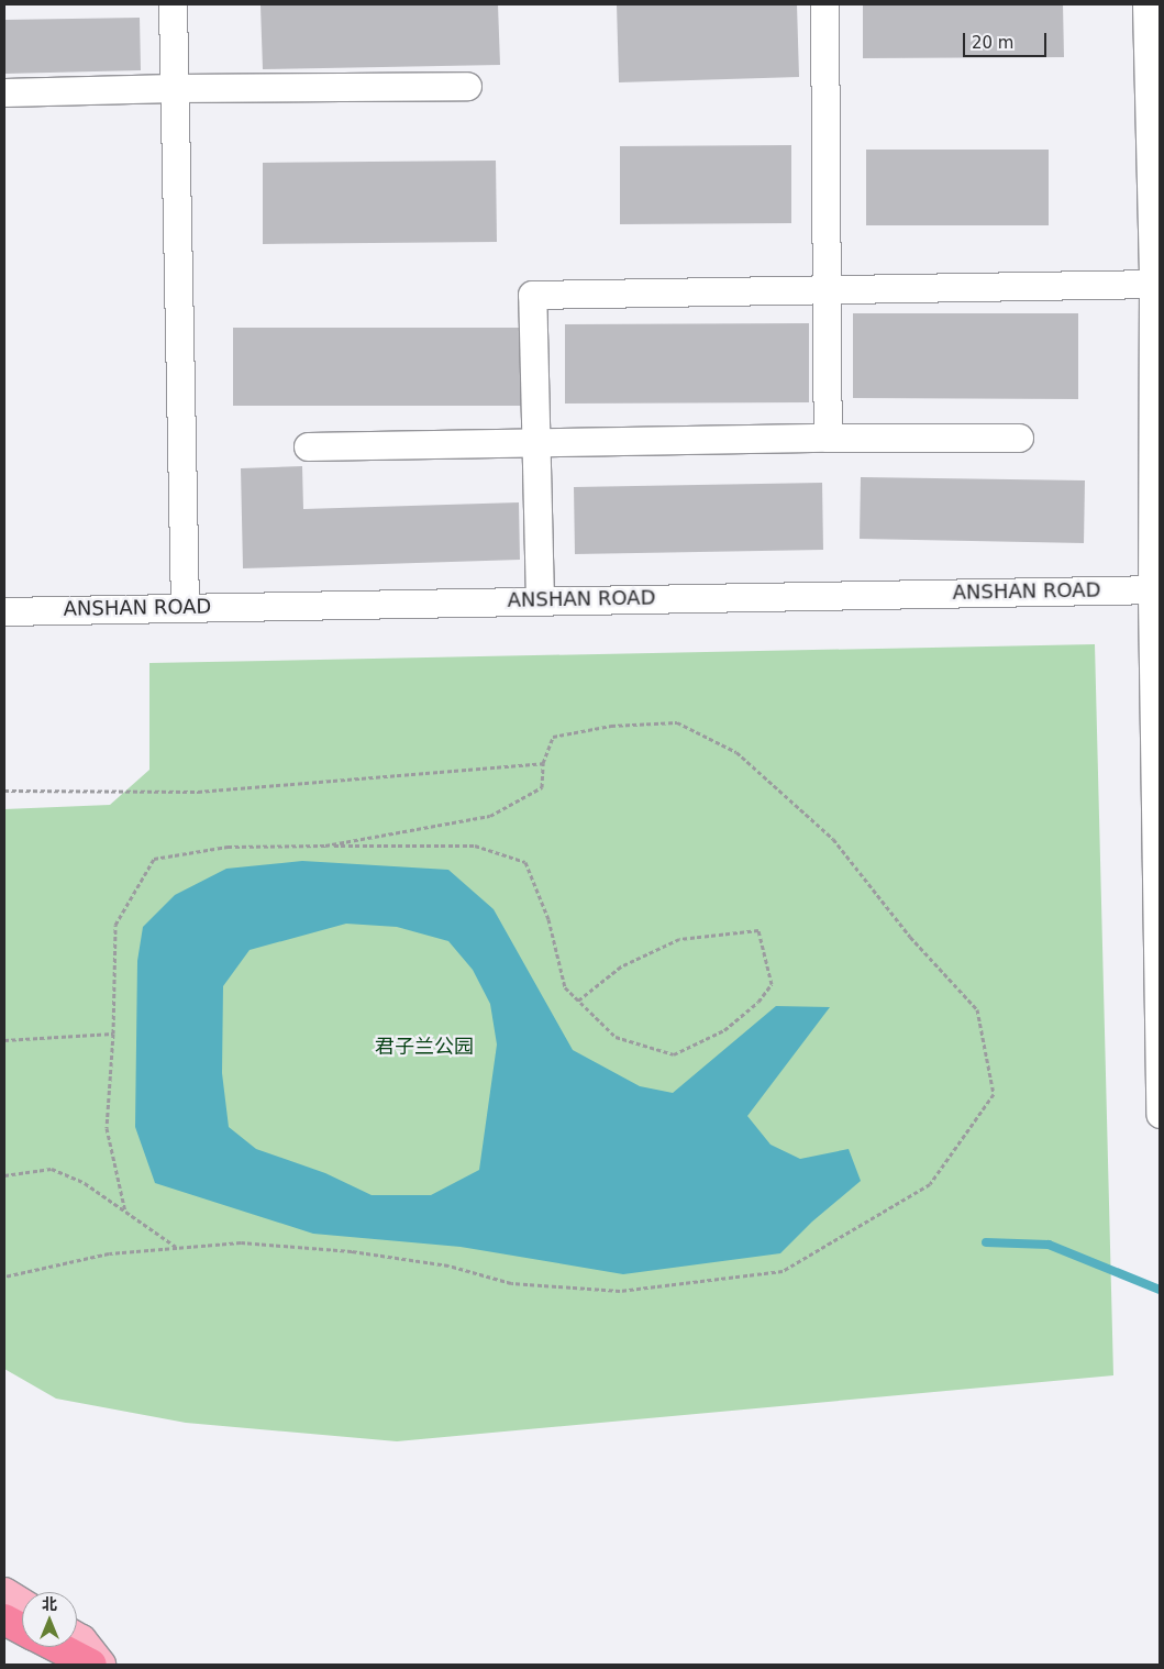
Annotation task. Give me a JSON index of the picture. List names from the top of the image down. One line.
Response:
{"streets":{"street":["ANSHAN ROAD"]},"parks":["君子兰公园"],"scale_bar":"20 m","north":"top"}
